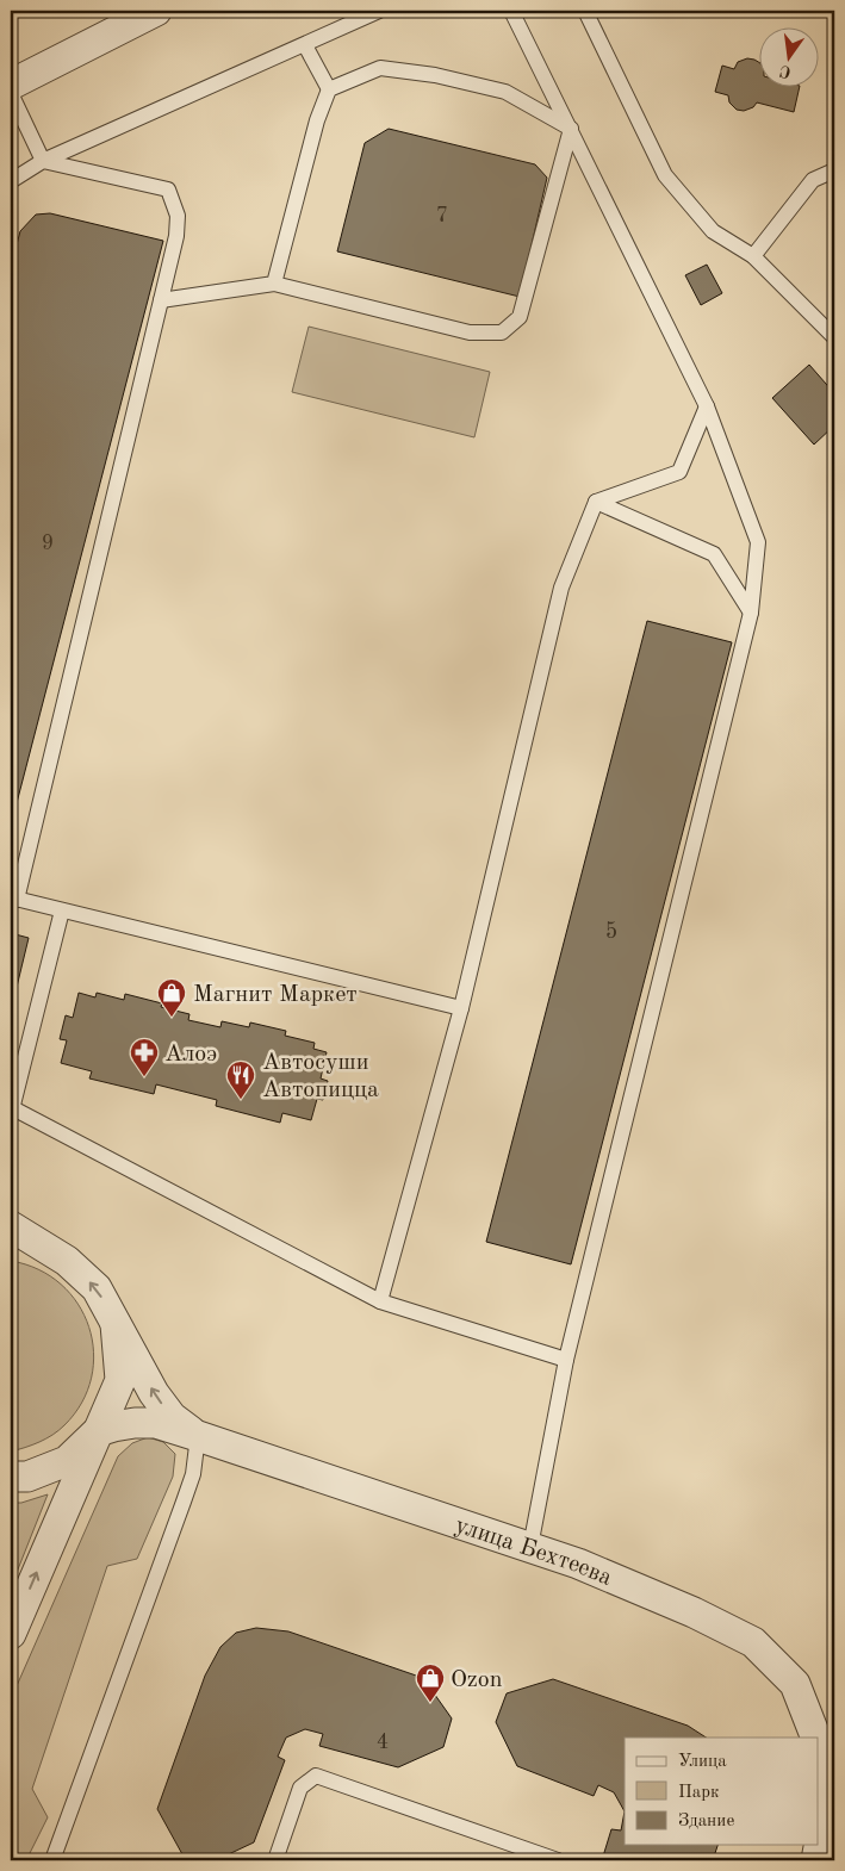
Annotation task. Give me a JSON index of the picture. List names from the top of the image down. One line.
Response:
{"streets":{"street":["улица Бехтеева"]},"places":{"shop":["Магнит Маркет","Ozon"],"pharmacy":["Алоэ"],"restaurant":["Автосуши Автопицца"]},"house_numbers":["7","9","5","4"],"legend":["Улица","Парк","Здание"],"north":"bottom"}
